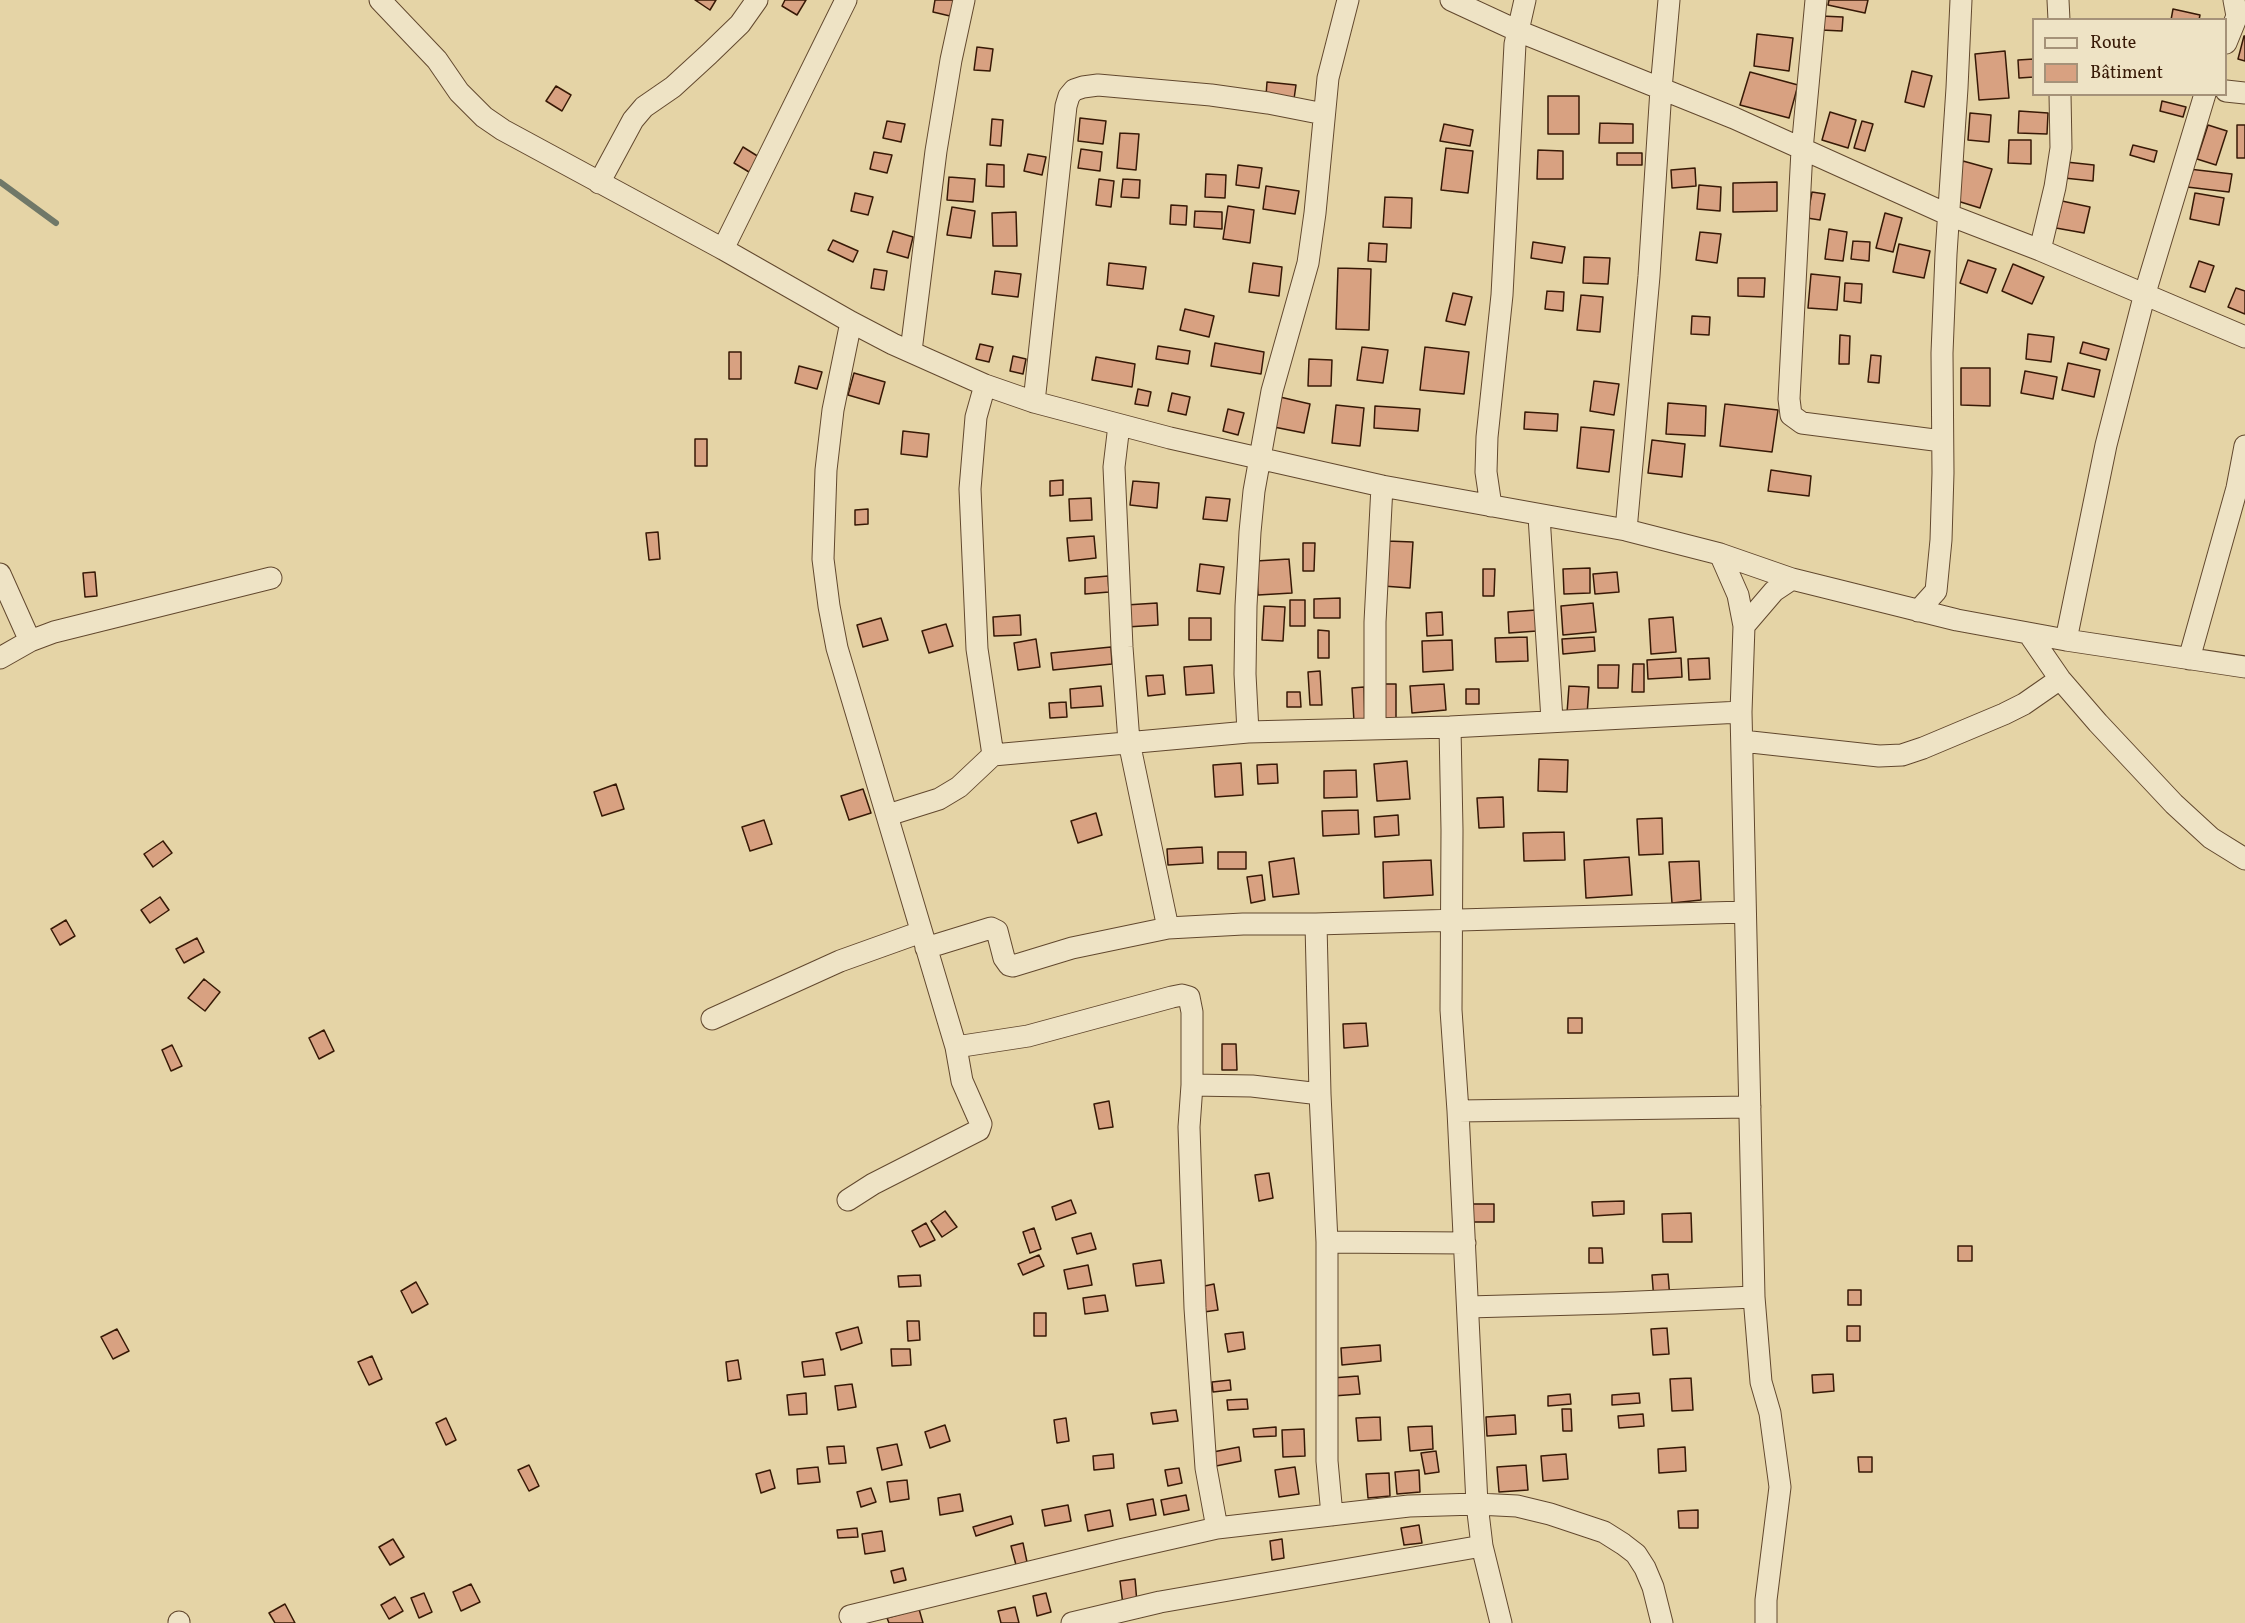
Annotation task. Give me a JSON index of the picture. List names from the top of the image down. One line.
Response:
{"legend":["Route","Bâtiment"]}
